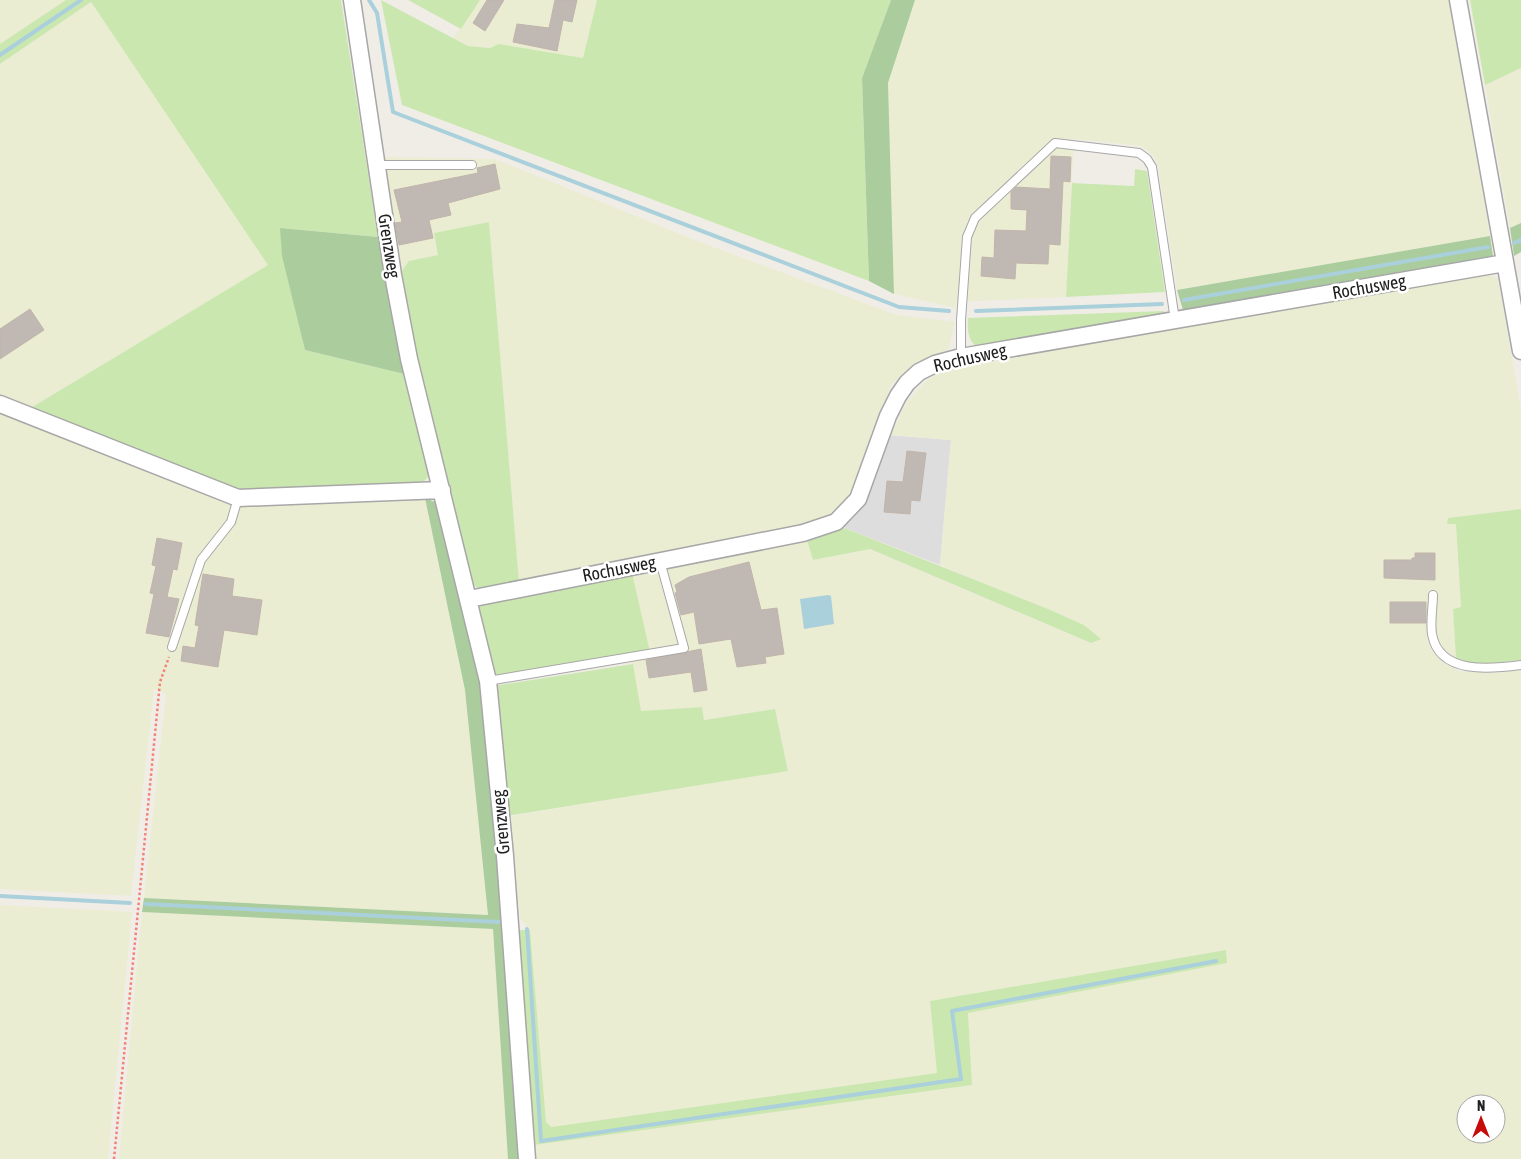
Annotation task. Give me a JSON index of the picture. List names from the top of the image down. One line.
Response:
{"streets":{"street":["Grenzweg","Rochusweg"]},"crossings":[["Grenzweg","Rochusweg"]],"north":"top"}
